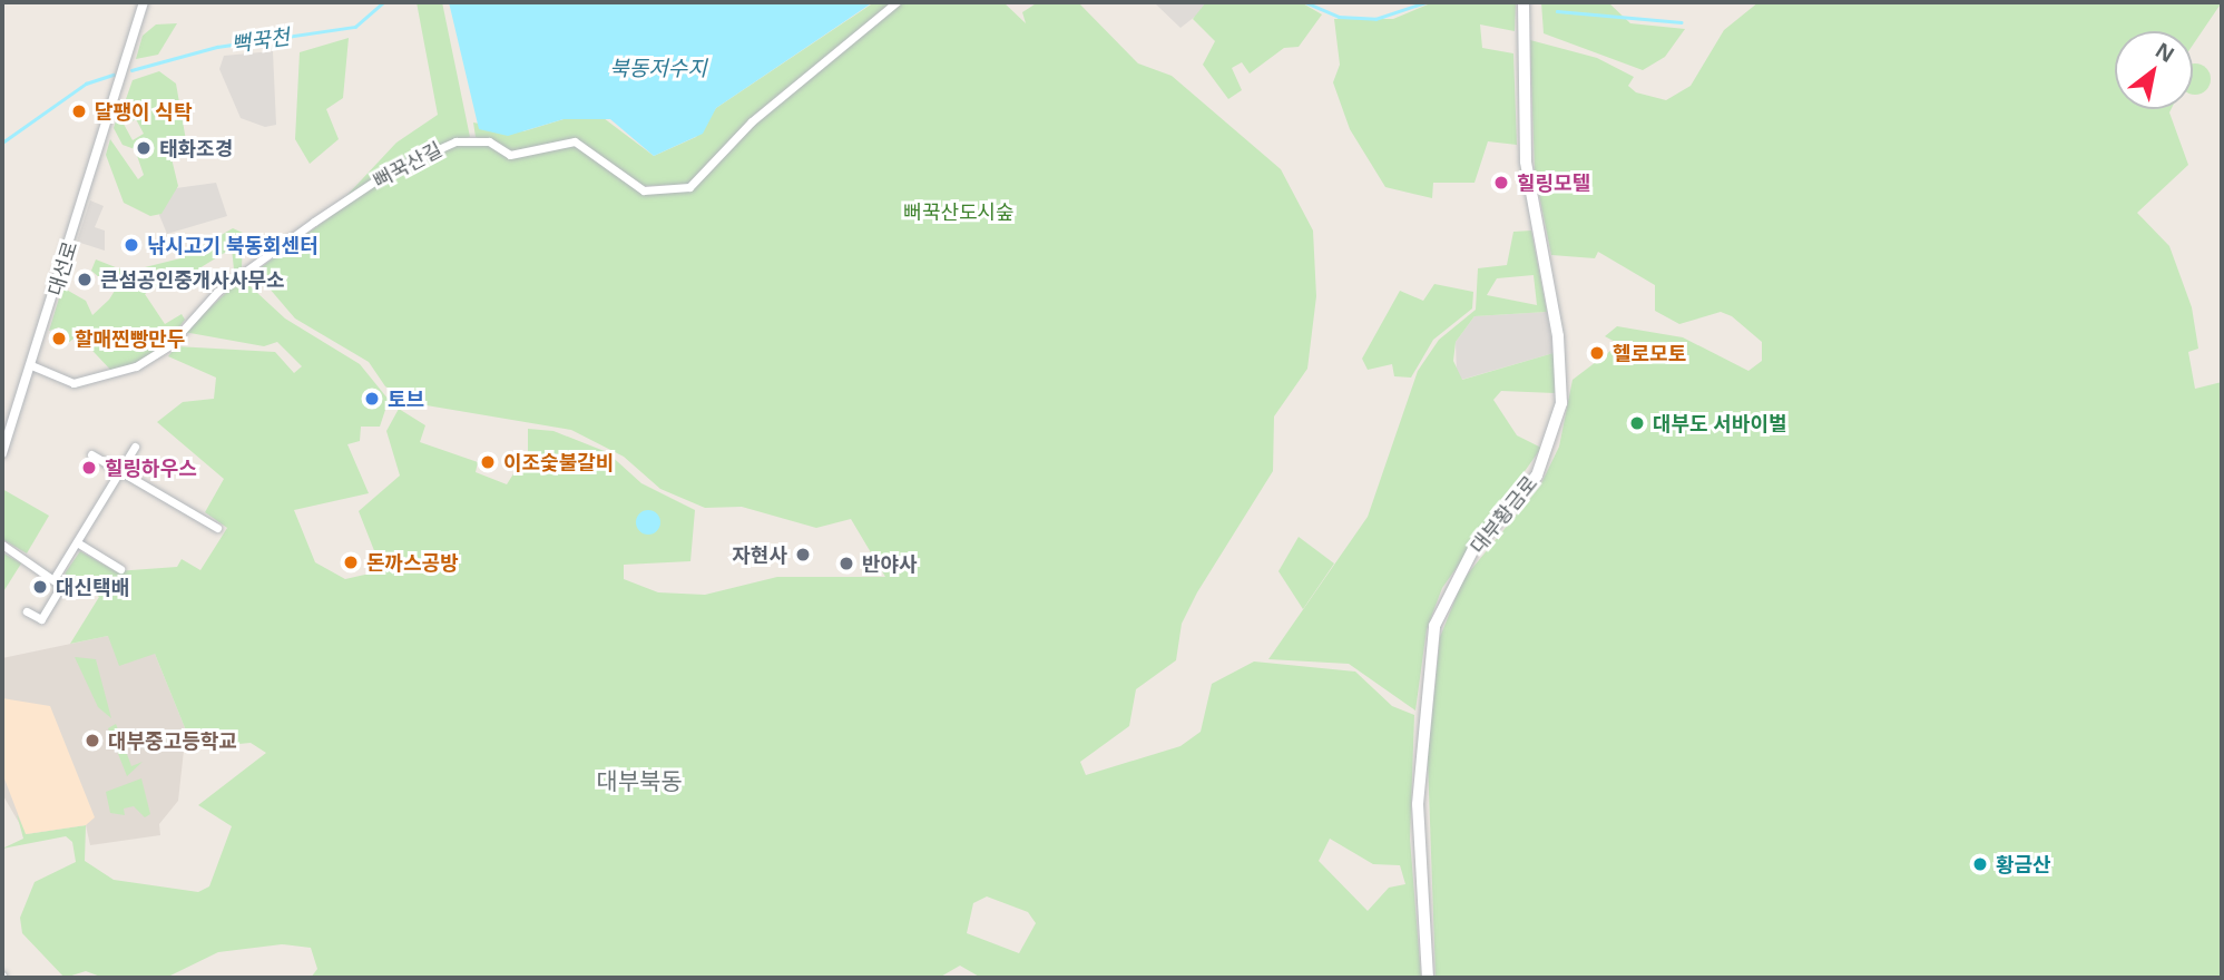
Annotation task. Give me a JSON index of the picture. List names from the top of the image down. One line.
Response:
{"streets":{"main road":["대부황금로"],"street":["뻐꾹산길","대선로"]},"crossings":[["뻐꾹산길","대선로"]],"districts":["대부북동"],"water":["뻑꾹천","북동저수지"],"parks":["뻐꾹산도시숲"],"places":["달팽이 식탁","태화조경","힐링모텔","낚시고기 북동회센터","큰섬공인중개사사무소","할매찐빵만두","헬로모토","토브","대부도 서바이벌","이조숯불갈비","힐링하우스","자현사","돈까스공방","반야사","대신택배","대부중고등학교","황금산"],"north":"top right"}
